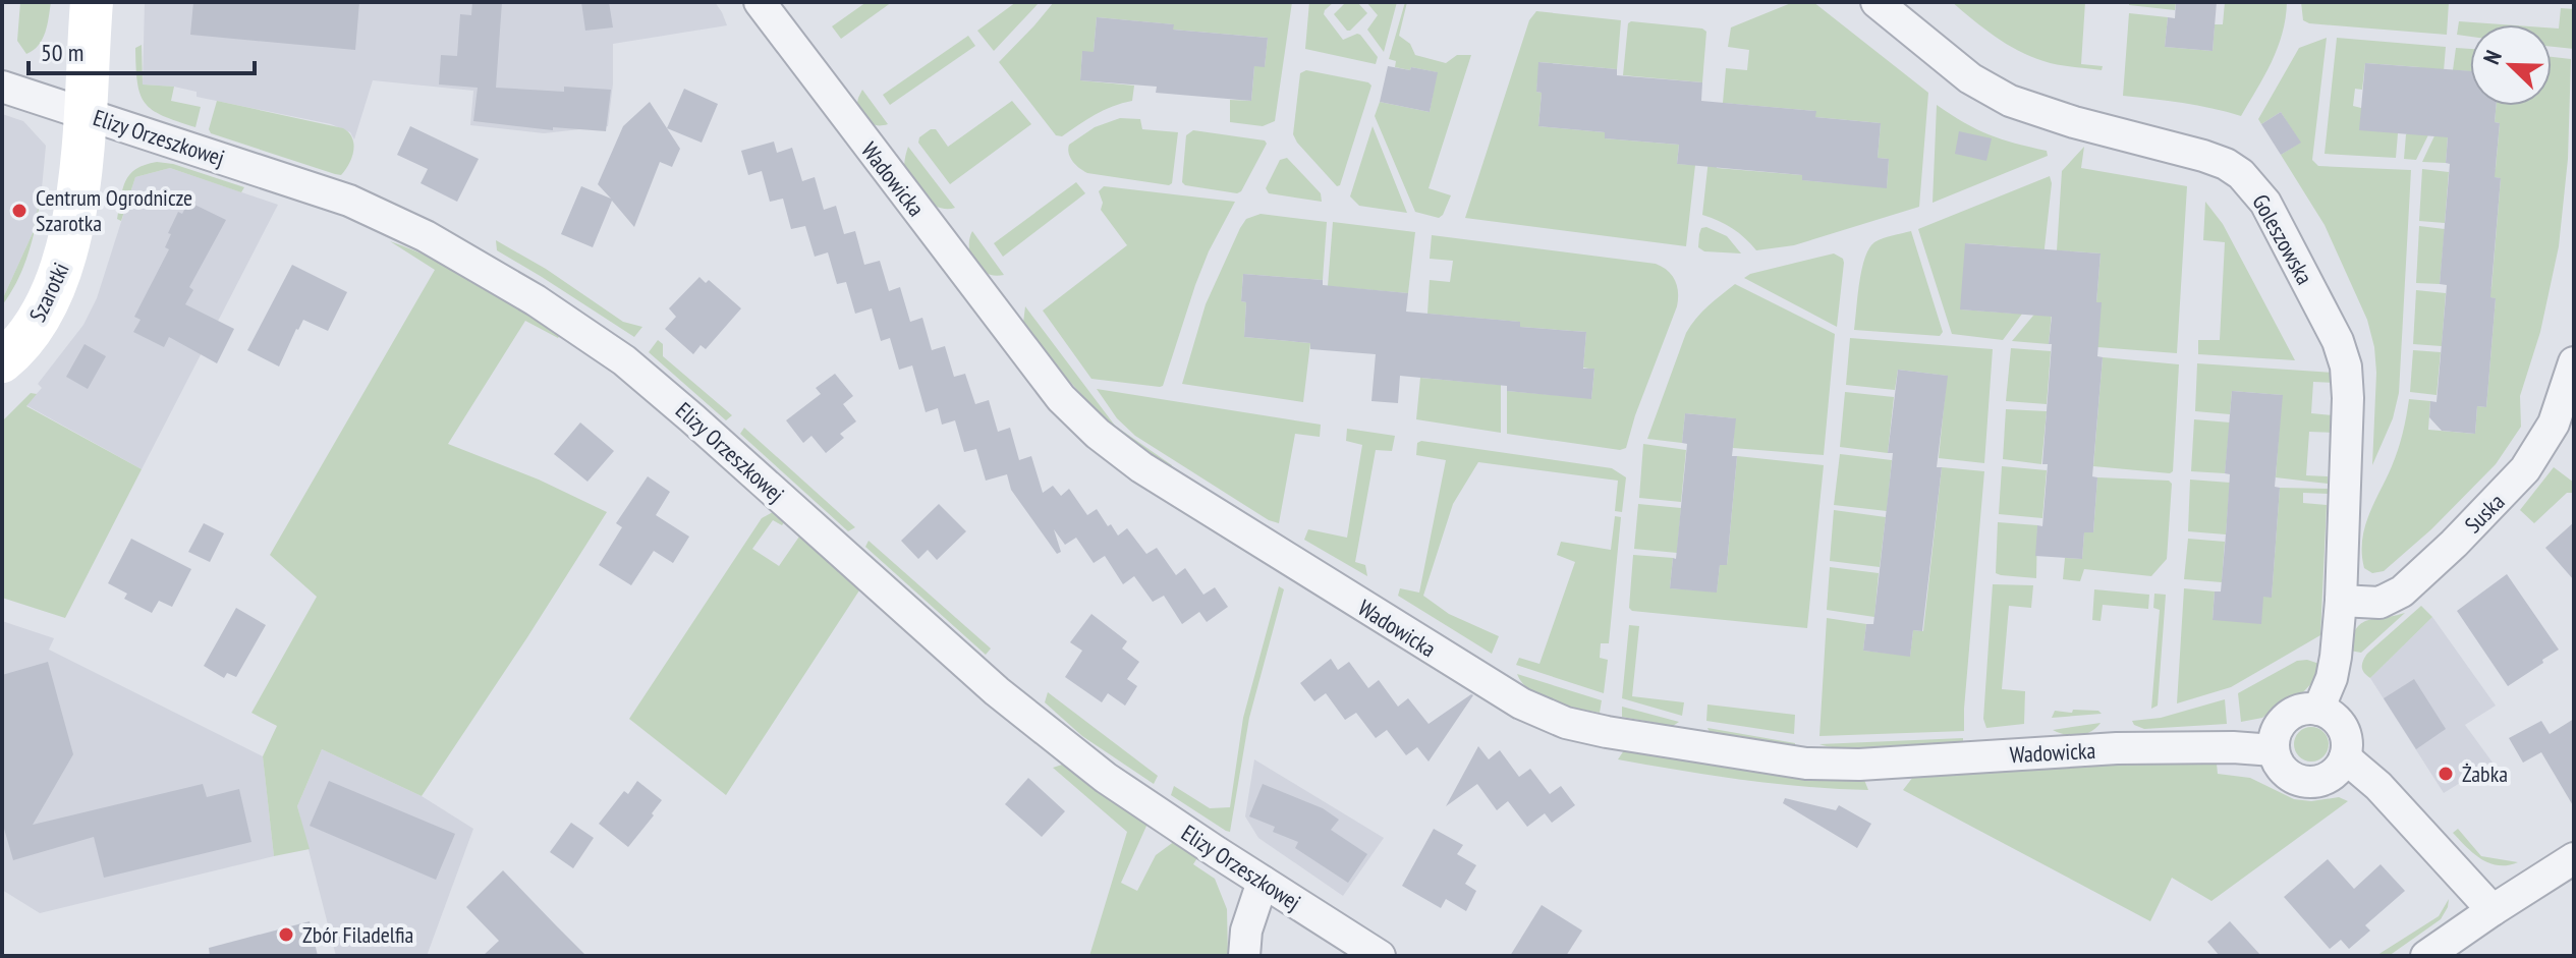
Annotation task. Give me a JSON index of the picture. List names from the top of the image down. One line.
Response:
{"streets":{"street":["Elizy Orzeszkowej","Wadowicka","Goleszowska","Szarotki","Suska"]},"crossings":[["Elizy Orzeszkowej","Szarotki"],["Wadowicka","Goleszowska"],["Goleszowska","Suska"]],"places":["Centrum Ogrodnicze Szarotka","Żabka","Zbór Filadelfia"],"scale_bar":"50 m","north":"top left"}
